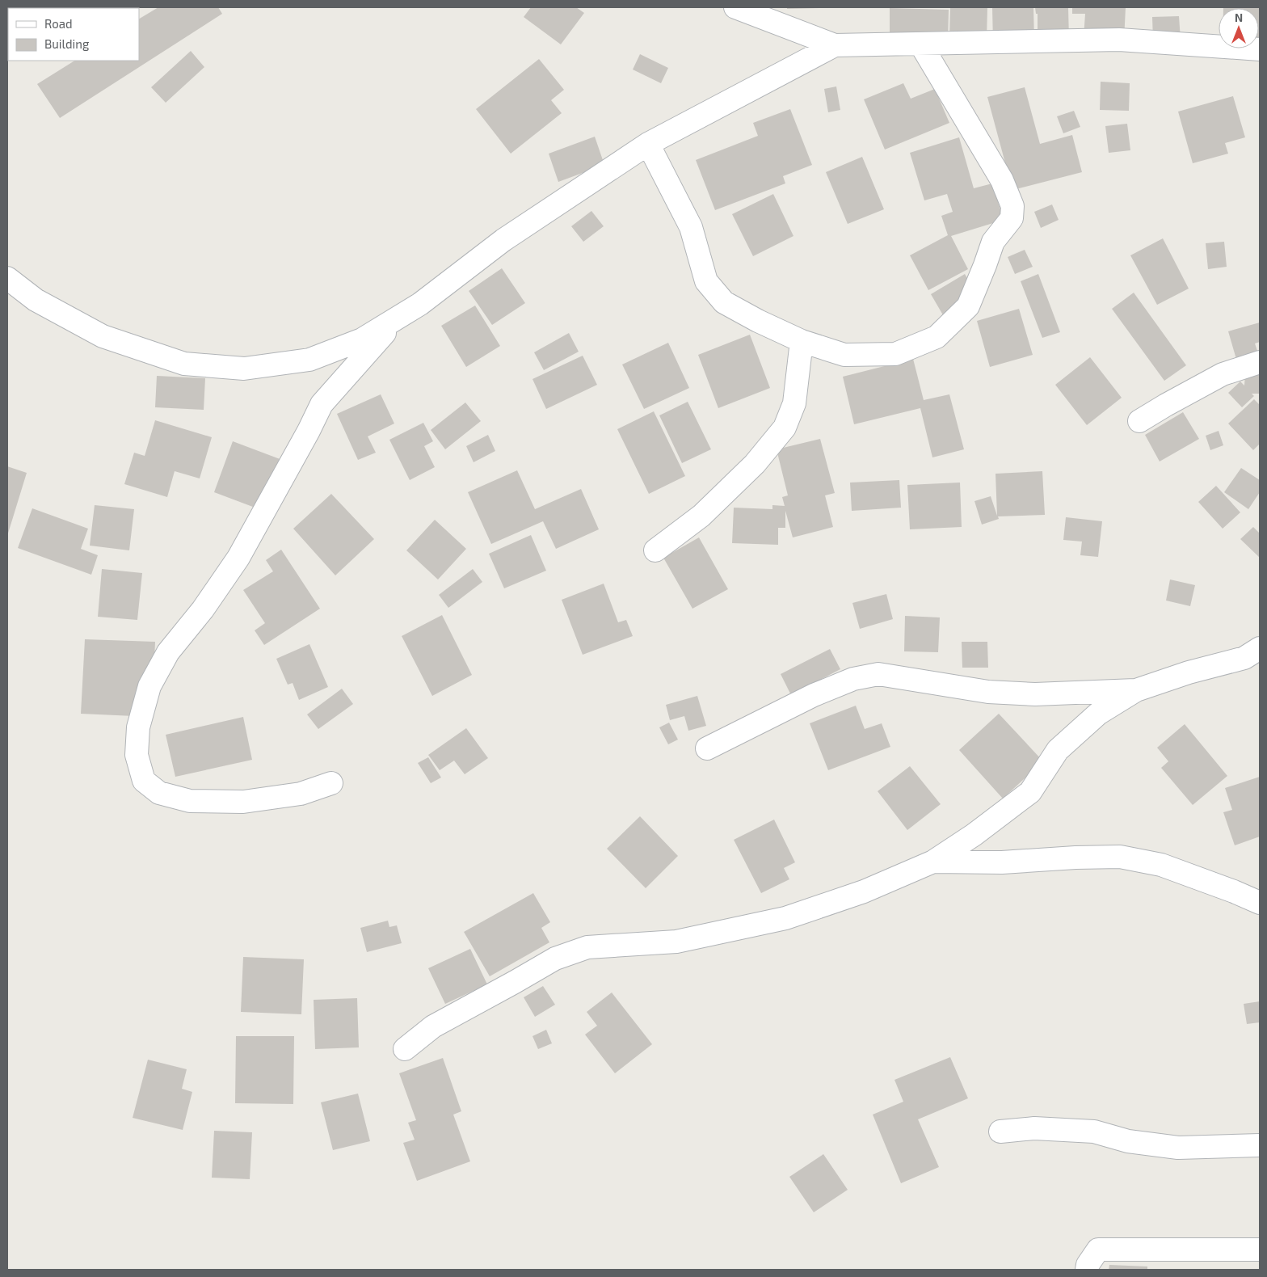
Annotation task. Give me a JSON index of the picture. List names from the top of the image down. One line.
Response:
{"legend":["Road","Building"],"north":"top"}
